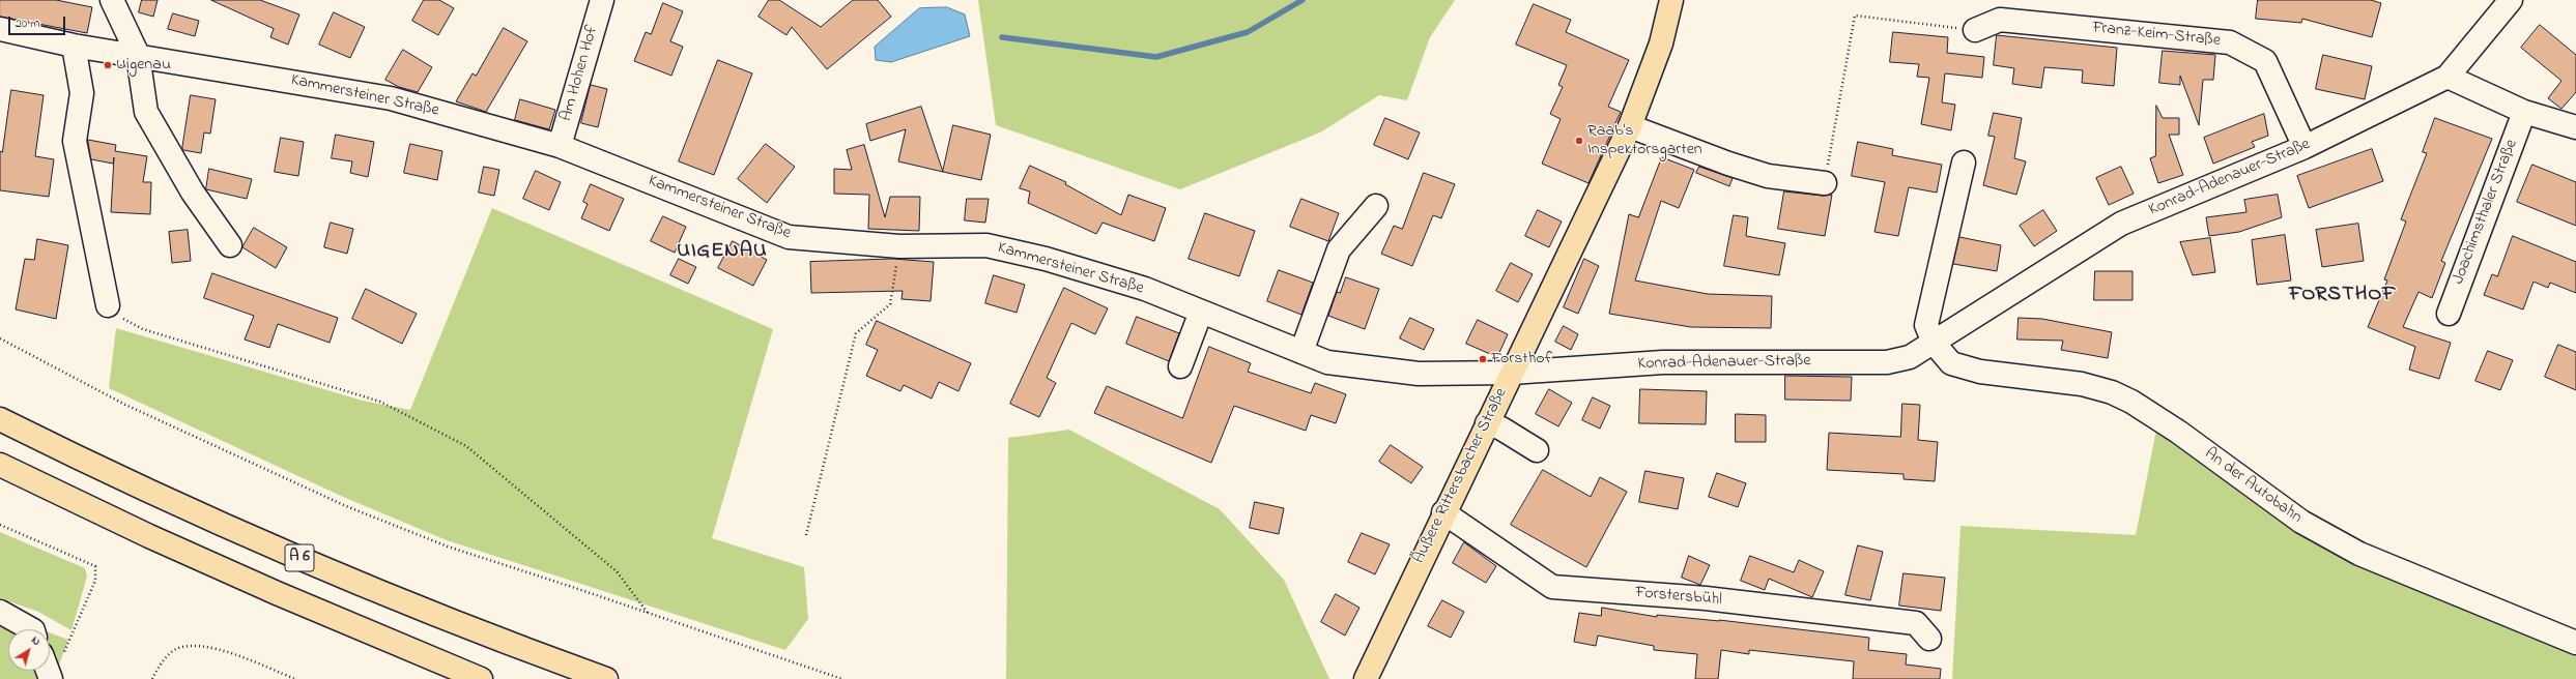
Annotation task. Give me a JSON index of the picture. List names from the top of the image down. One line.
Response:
{"streets":{"main road":["Äußere Rittersbacher Straße","A 6"],"street":["Franz-Keim-Straße","Am Hohen Hof","Kammersteiner Straße","Konrad-Adenauer-Straße","Joachimsthaler Straße","An der Autobahn","Forstersbühl"]},"crossings":[["Franz-Keim-Straße","Konrad-Adenauer-Straße"],["Am Hohen Hof","Kammersteiner Straße"],["Kammersteiner Straße","Konrad-Adenauer-Straße"],["Kammersteiner Straße","Äußere Rittersbacher Straße"],["Konrad-Adenauer-Straße","Äußere Rittersbacher Straße"],["Konrad-Adenauer-Straße","An der Autobahn"],["Äußere Rittersbacher Straße","Forstersbühl"]],"districts":["UIGENAU","FORSTHOF"],"places":["Uigenau","Raab's Inspektorsgarten","Forsthof"],"scale_bar":"20 m","north":"top right"}
